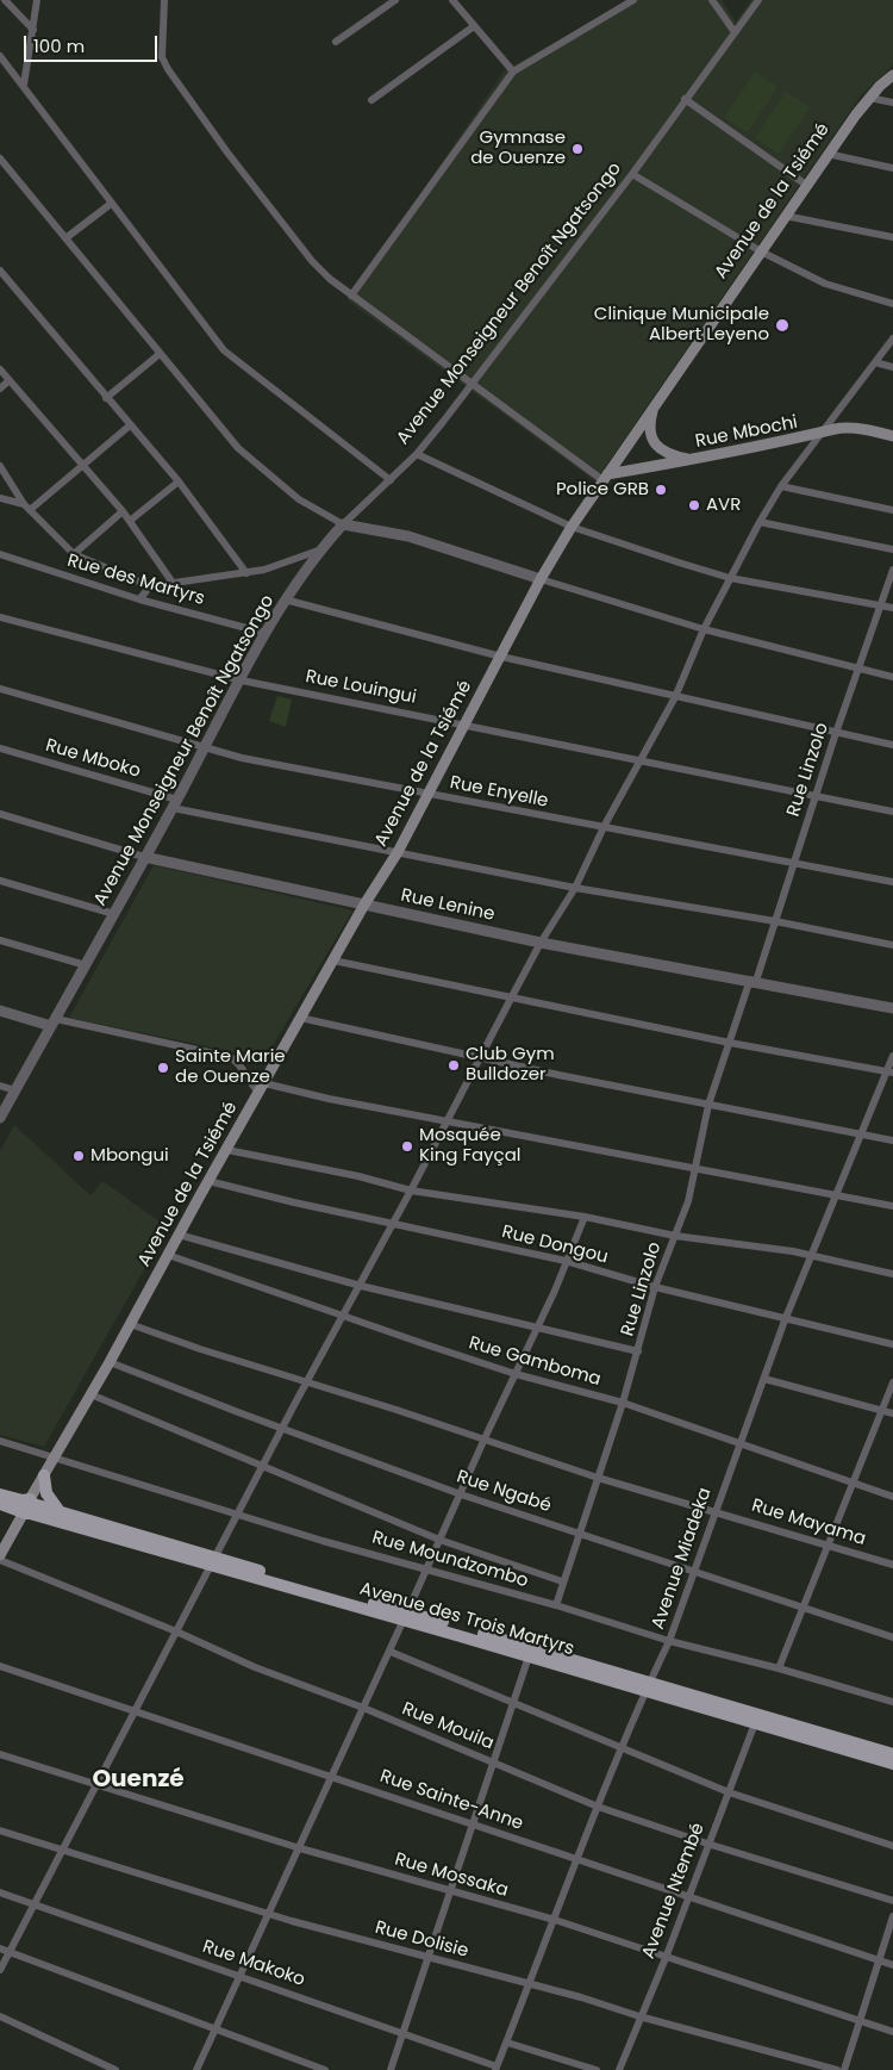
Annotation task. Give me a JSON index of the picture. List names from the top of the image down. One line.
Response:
{"streets":{"main road":["Avenue de la Tsiémé","Rue Mbochi","Avenue des Trois Martyrs"],"street":["Avenue Monseigneur Benoît Ngatsongo","Rue des Martyrs","Rue Louingui","Rue Mboko","Rue Linzolo","Rue Enyelle","Rue Lenine","Rue Dongou","Rue Gamboma","Rue Ngabé","Rue Mayama","Avenue Miadeka","Rue Moundzombo","Rue Mouila","Rue Sainte-Anne","Rue Mossaka","Avenue Ntembé","Rue Dolisie","Rue Makoko"]},"crossings":[["Avenue de la Tsiémé","Rue Mbochi"],["Avenue de la Tsiémé","Rue Louingui"],["Avenue de la Tsiémé","Rue Mboko"],["Avenue de la Tsiémé","Rue Enyelle"],["Avenue de la Tsiémé","Rue Lenine"],["Avenue de la Tsiémé","Rue Dongou"],["Avenue de la Tsiémé","Rue Gamboma"],["Avenue de la Tsiémé","Rue Ngabé"],["Avenue de la Tsiémé","Rue Mayama"],["Avenue de la Tsiémé","Rue Moundzombo"],["Avenue de la Tsiémé","Avenue des Trois Martyrs"],["Avenue de la Tsiémé","Rue Mouila"],["Avenue Monseigneur Benoît Ngatsongo","Rue des Martyrs"],["Avenue Monseigneur Benoît Ngatsongo","Rue Louingui"],["Avenue Monseigneur Benoît Ngatsongo","Rue Mboko"],["Avenue Monseigneur Benoît Ngatsongo","Rue Enyelle"],["Avenue Monseigneur Benoît Ngatsongo","Rue Lenine"],["Rue Louingui","Rue Linzolo"],["Rue Mboko","Rue Linzolo"],["Rue Linzolo","Rue Enyelle"],["Rue Linzolo","Rue Lenine"],["Rue Linzolo","Rue Dongou"],["Rue Linzolo","Rue Gamboma"],["Rue Linzolo","Rue Ngabé"],["Rue Linzolo","Rue Mayama"],["Rue Linzolo","Rue Moundzombo"],["Rue Dongou","Avenue Miadeka"],["Rue Gamboma","Avenue Miadeka"],["Rue Ngabé","Avenue Miadeka"],["Rue Mayama","Avenue Miadeka"],["Avenue Miadeka","Rue Moundzombo"],["Avenue Miadeka","Avenue des Trois Martyrs"],["Avenue Miadeka","Rue Mouila"],["Avenue Miadeka","Rue Sainte-Anne"],["Avenue Miadeka","Rue Mossaka"],["Avenue Miadeka","Rue Dolisie"],["Avenue Miadeka","Rue Makoko"],["Avenue des Trois Martyrs","Avenue Ntembé"],["Rue Mouila","Avenue Ntembé"],["Rue Sainte-Anne","Avenue Ntembé"],["Rue Mossaka","Avenue Ntembé"],["Avenue Ntembé","Rue Dolisie"]],"districts":["Ouenzé"],"places":["Gymnase de Ouenze","Clinique Municipale Albert Leyeno","Police GRB","AVR","Club Gym Bulldozer","Sainte Marie de Ouenze","Mosquée King Fayçal","Mbongui"],"scale_bar":"100 m"}
